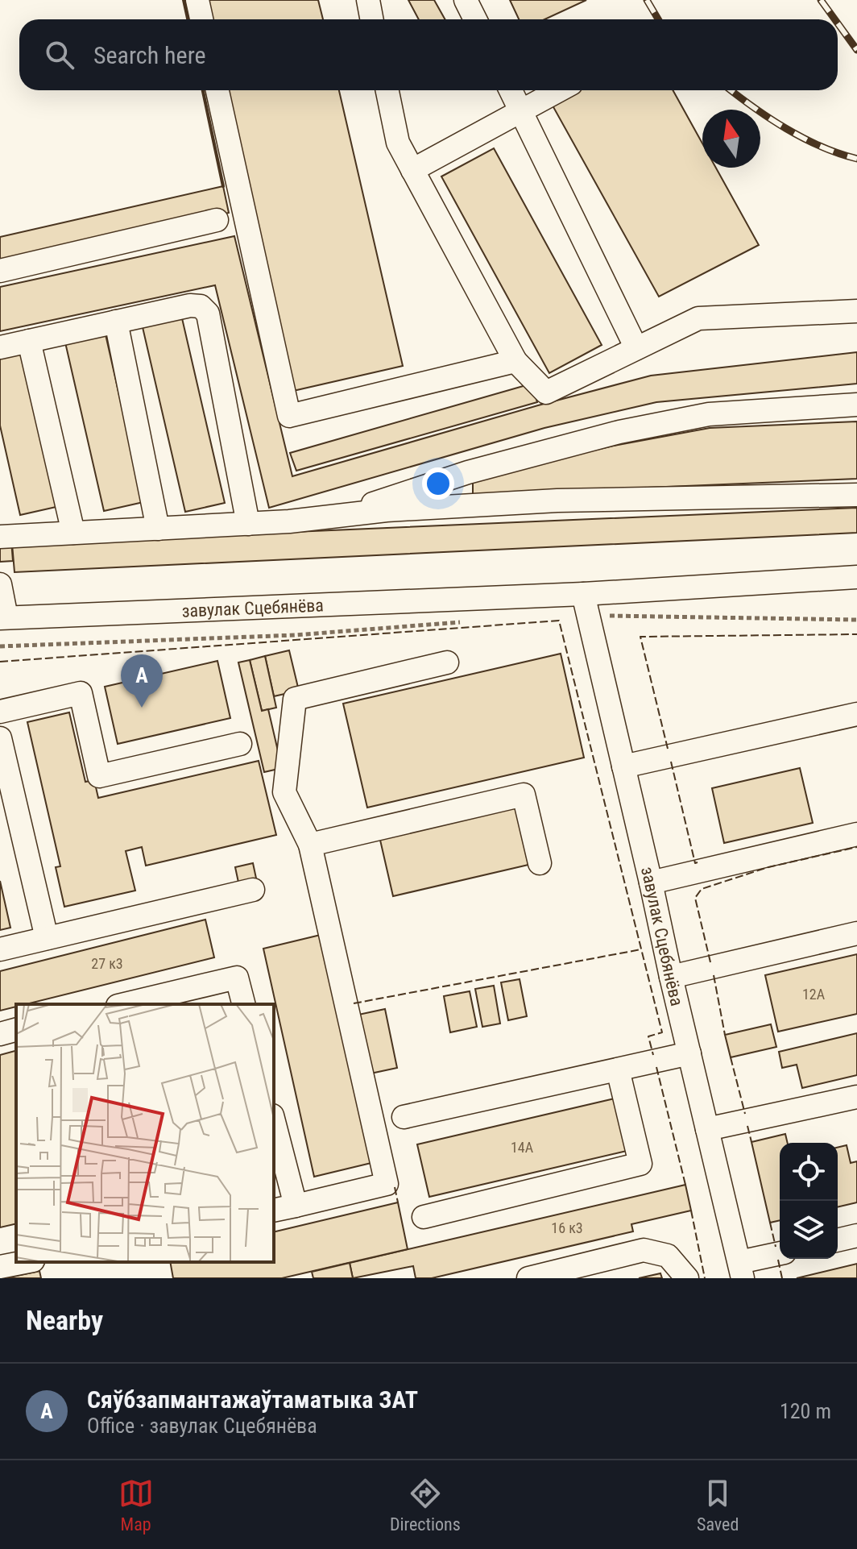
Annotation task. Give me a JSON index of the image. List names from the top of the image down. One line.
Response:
{"streets":{"street":["завулак Сцебянёва"]},"house_numbers":["27 к3","12А","14А","16 к3"],"north":"top","page":{"search":"Search here","pins":"A","heading":"Nearby","list":[{"mark":"A","name":"Сяўбзапмантажаўтаматыка ЗАТ","note":"Office · завулак Сцебянёва","value":"120 m"}],"nav":["Map","Directions","Saved"]}}
